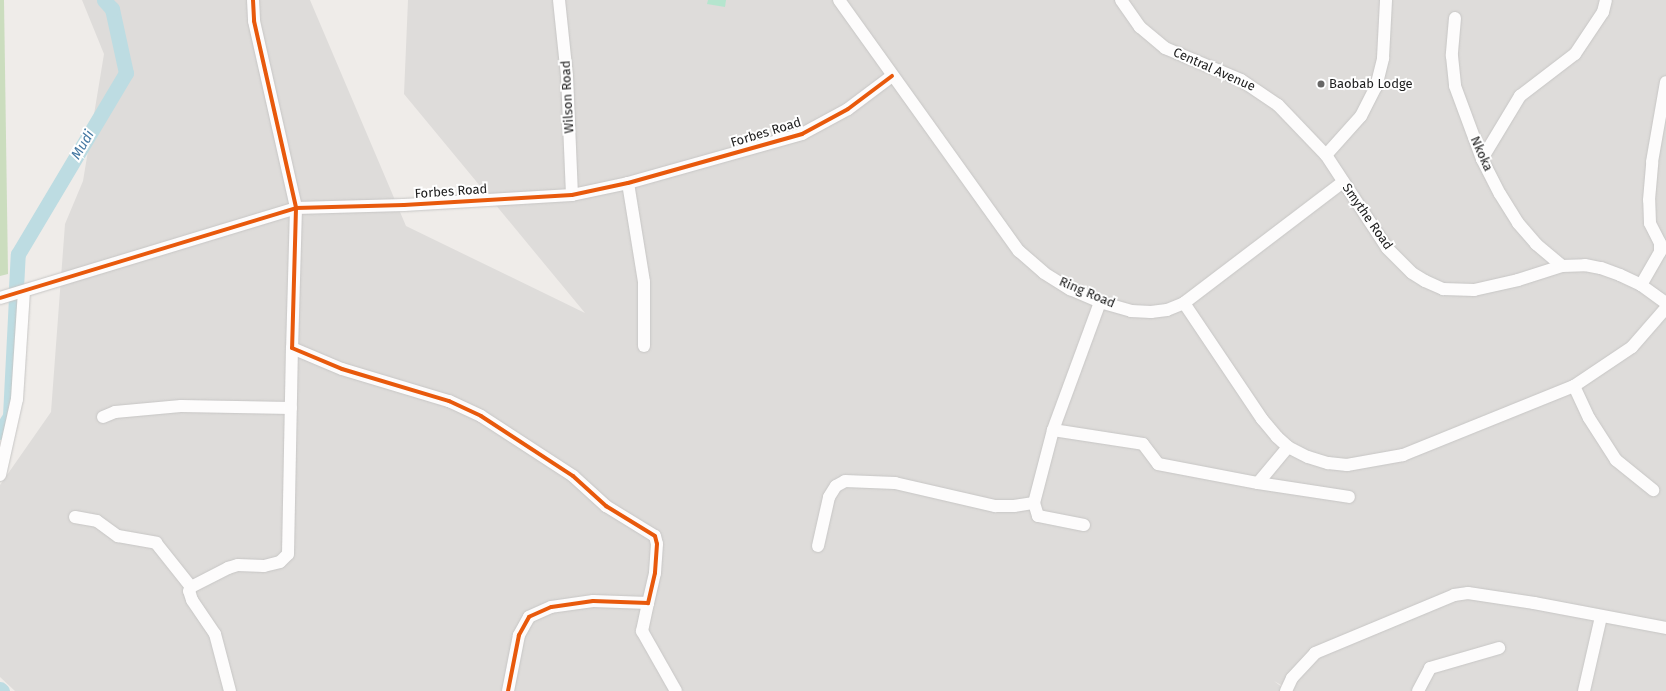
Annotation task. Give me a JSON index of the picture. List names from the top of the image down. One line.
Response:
{"streets":{"street":["Central Avenue","Wilson Road","Forbes Road","Nkoka","Smythe Road","Ring Road"]},"crossings":[["Central Avenue","Smythe Road"],["Wilson Road","Forbes Road"],["Forbes Road","Ring Road"],["Nkoka","Smythe Road"],["Smythe Road","Ring Road"]],"water":["Mudi"],"places":["Baobab Lodge"]}
